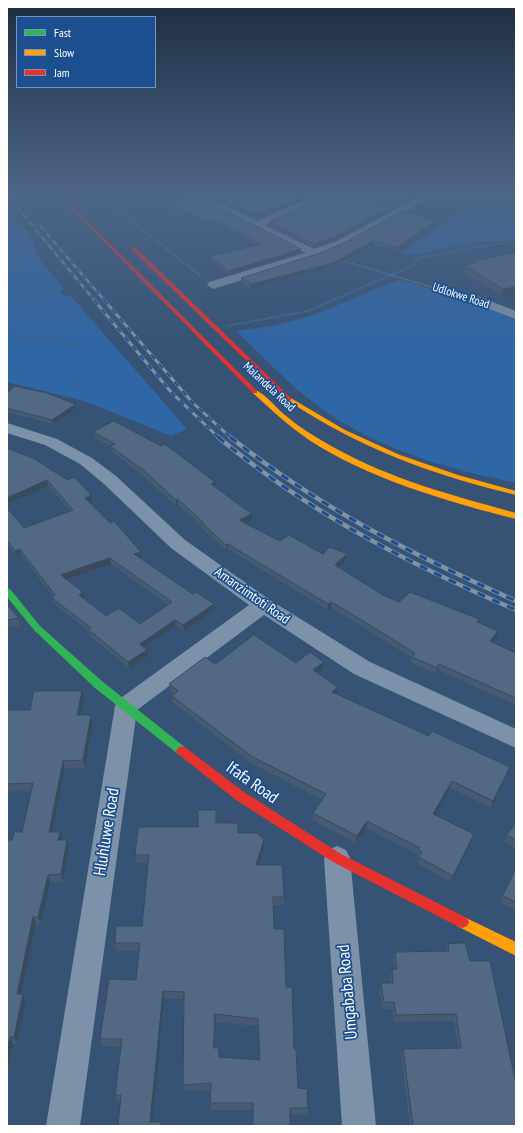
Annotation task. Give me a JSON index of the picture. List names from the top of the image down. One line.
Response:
{"streets":{"main road":["Malandela Road","Ifafa Road"],"street":["Udlokwe Road","Amanzimtoti Road","Hluhluwe Road","Umgababa Road"]},"crossings":[["Ifafa Road","Hluhluwe Road"],["Ifafa Road","Umgababa Road"]],"legend":["Fast","Slow","Jam"]}
